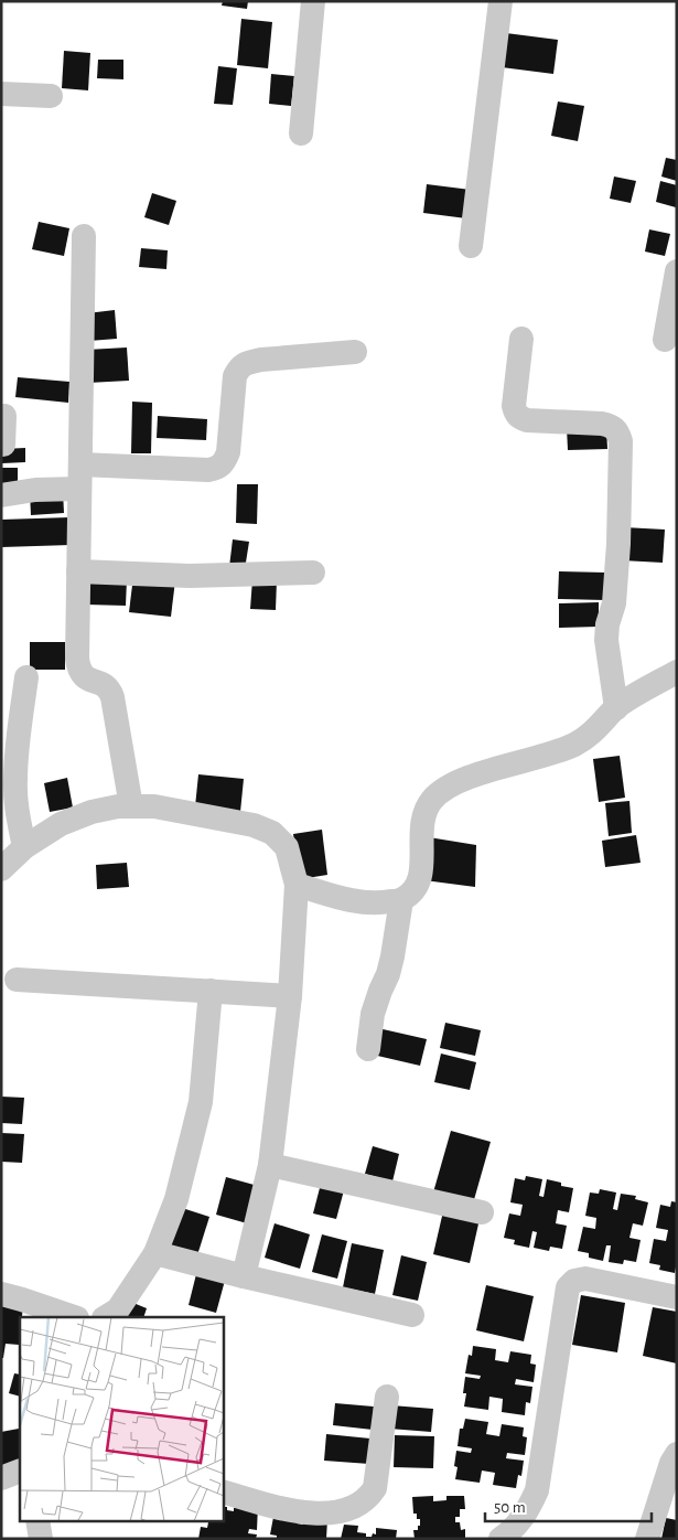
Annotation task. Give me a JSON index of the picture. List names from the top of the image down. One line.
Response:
{"scale_bar":"50 m"}
